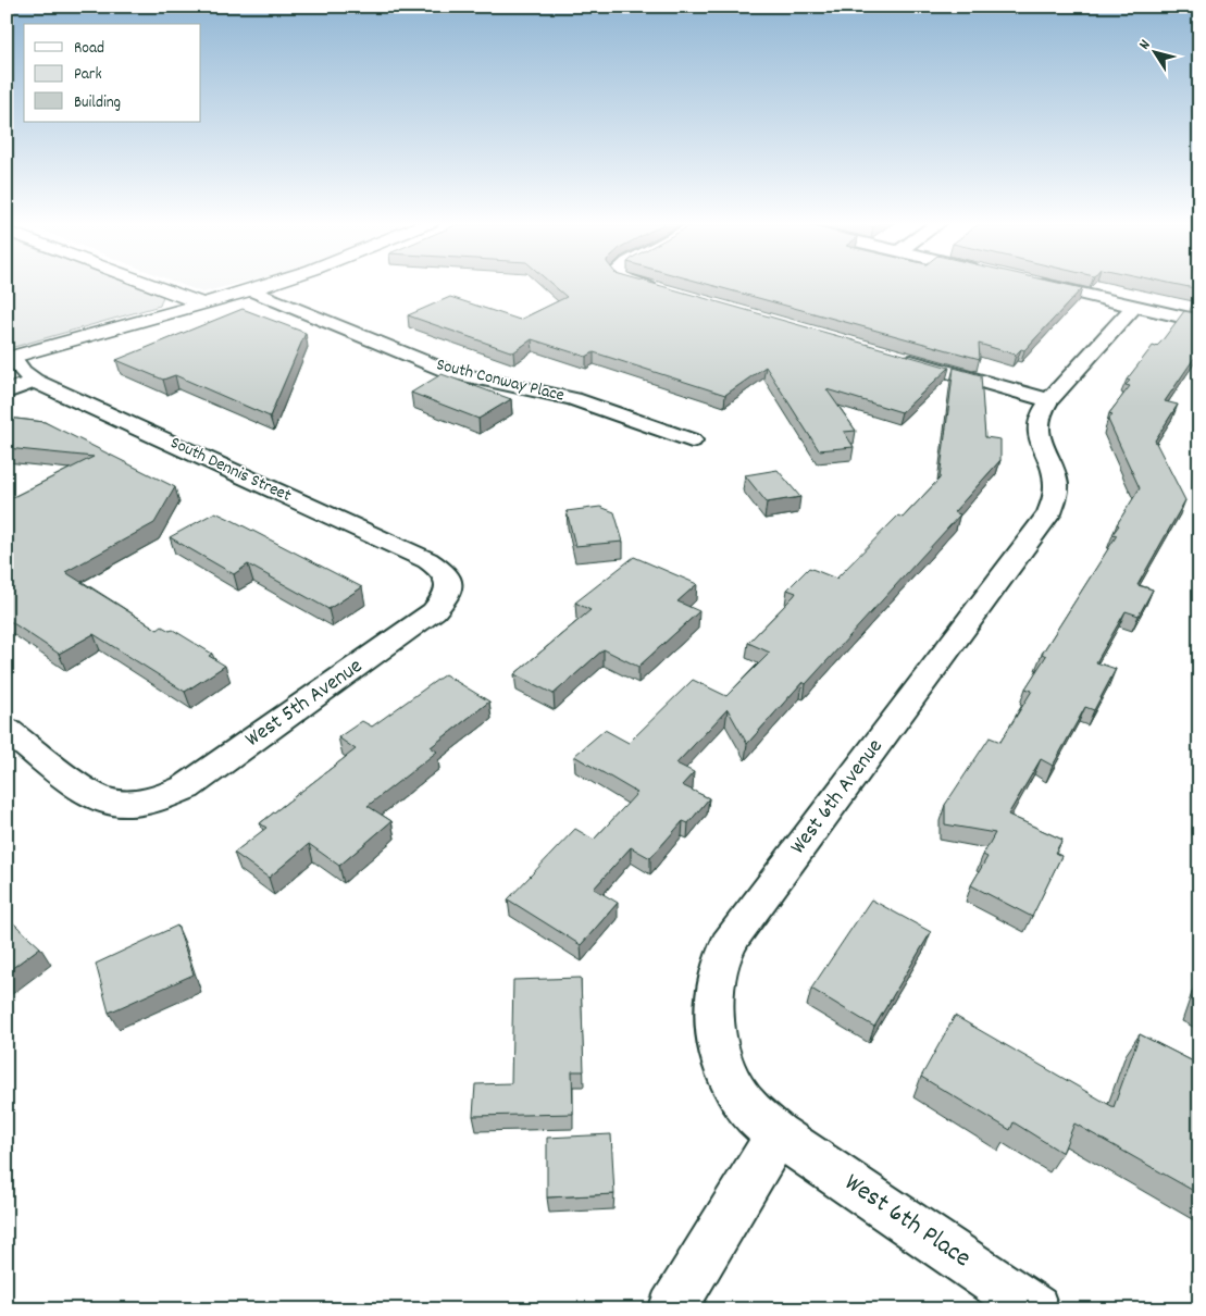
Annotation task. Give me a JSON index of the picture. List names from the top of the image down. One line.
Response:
{"streets":{"street":["South Conway Place","South Dennis Street","West 5th Avenue","West 6th Avenue","West 6th Place"]},"crossings":[["South Dennis Street","West 5th Avenue"],["West 6th Avenue","West 6th Place"]],"legend":["Road","Park","Building"],"north":"top left"}
